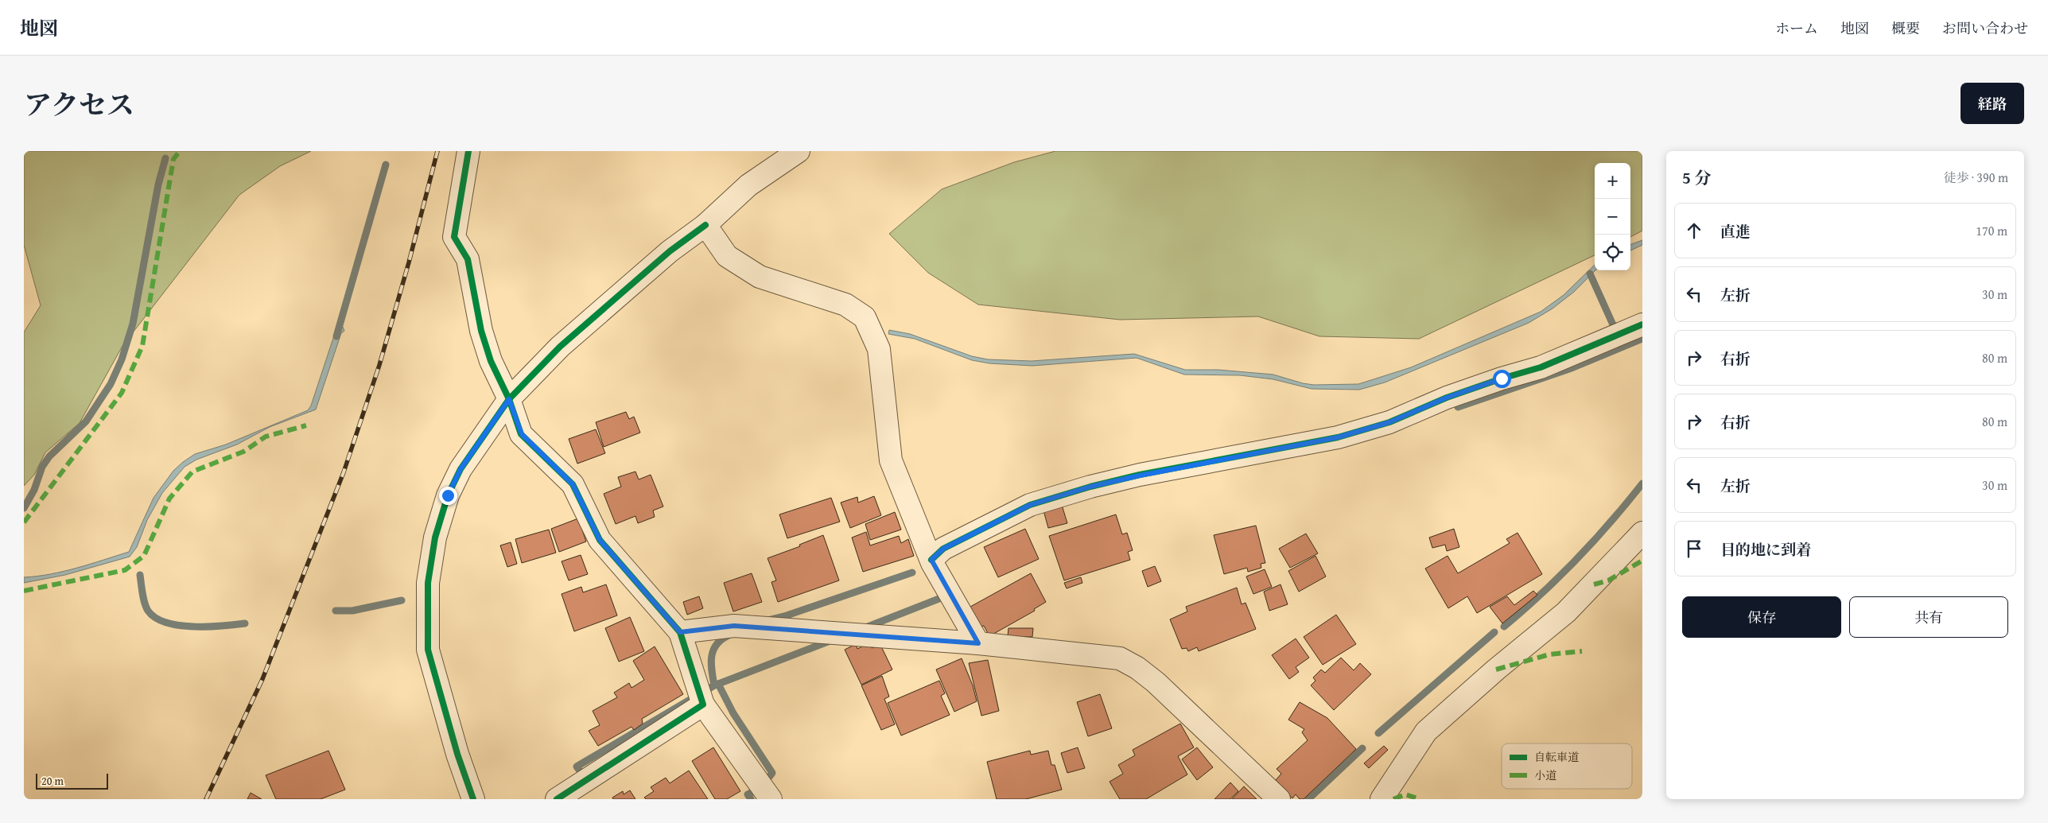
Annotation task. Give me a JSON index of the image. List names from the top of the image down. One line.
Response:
{"legend":["自転車道","小道"],"scale_bar":"20 m","page":{"header":"地図","nav":["ホーム","地図","概要","お問い合わせ"],"title":"アクセス","buttons":["経路",["保存","共有"]],"heading":["5 分","徒歩 · 390 m"],"map_buttons":["+","−"],"list":[["直進","170 m"],["左折","30 m"],["右折","80 m"],["右折","80 m"],["左折","30 m"],"目的地に到着"],"scale":"20 m"}}
